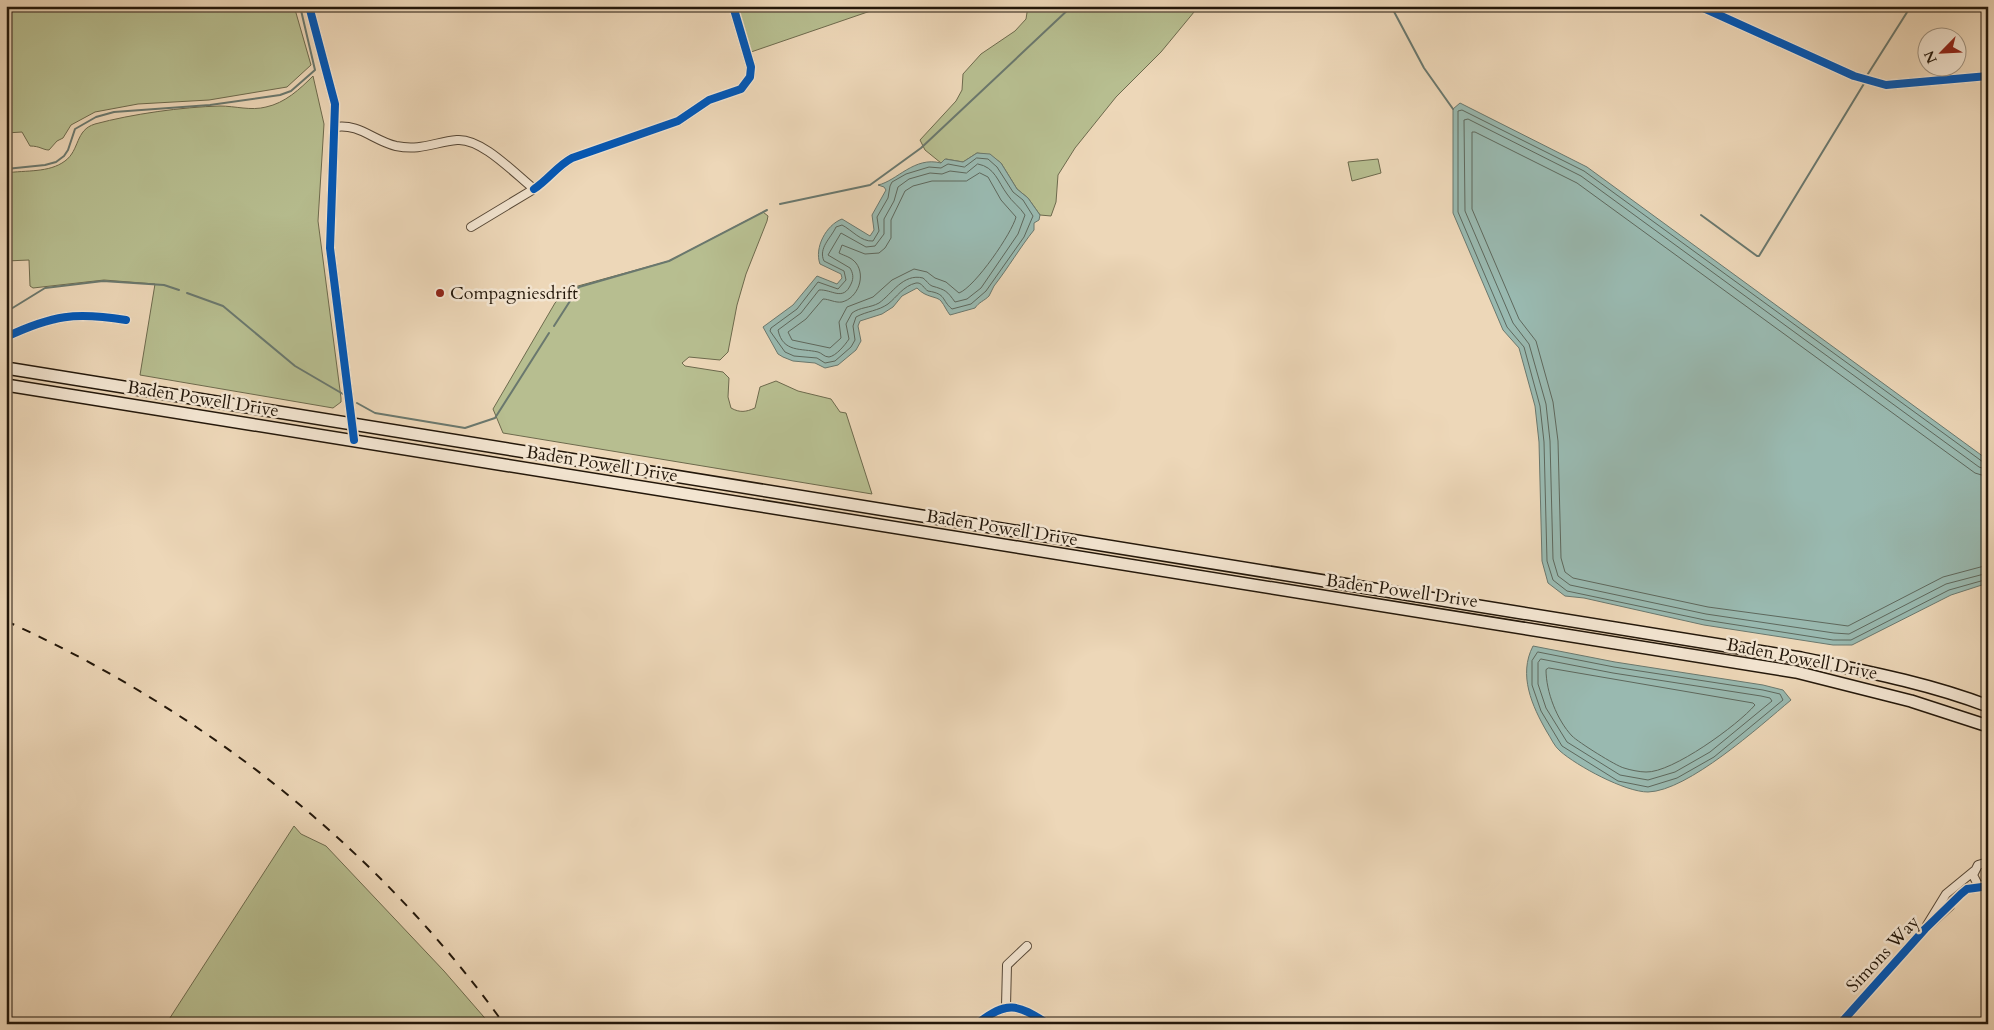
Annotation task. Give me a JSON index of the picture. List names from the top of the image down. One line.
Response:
{"streets":{"main road":["Baden Powell Drive"],"street":["Simons Way"]},"places":["Compagniesdrift"],"north":"bottom left"}
